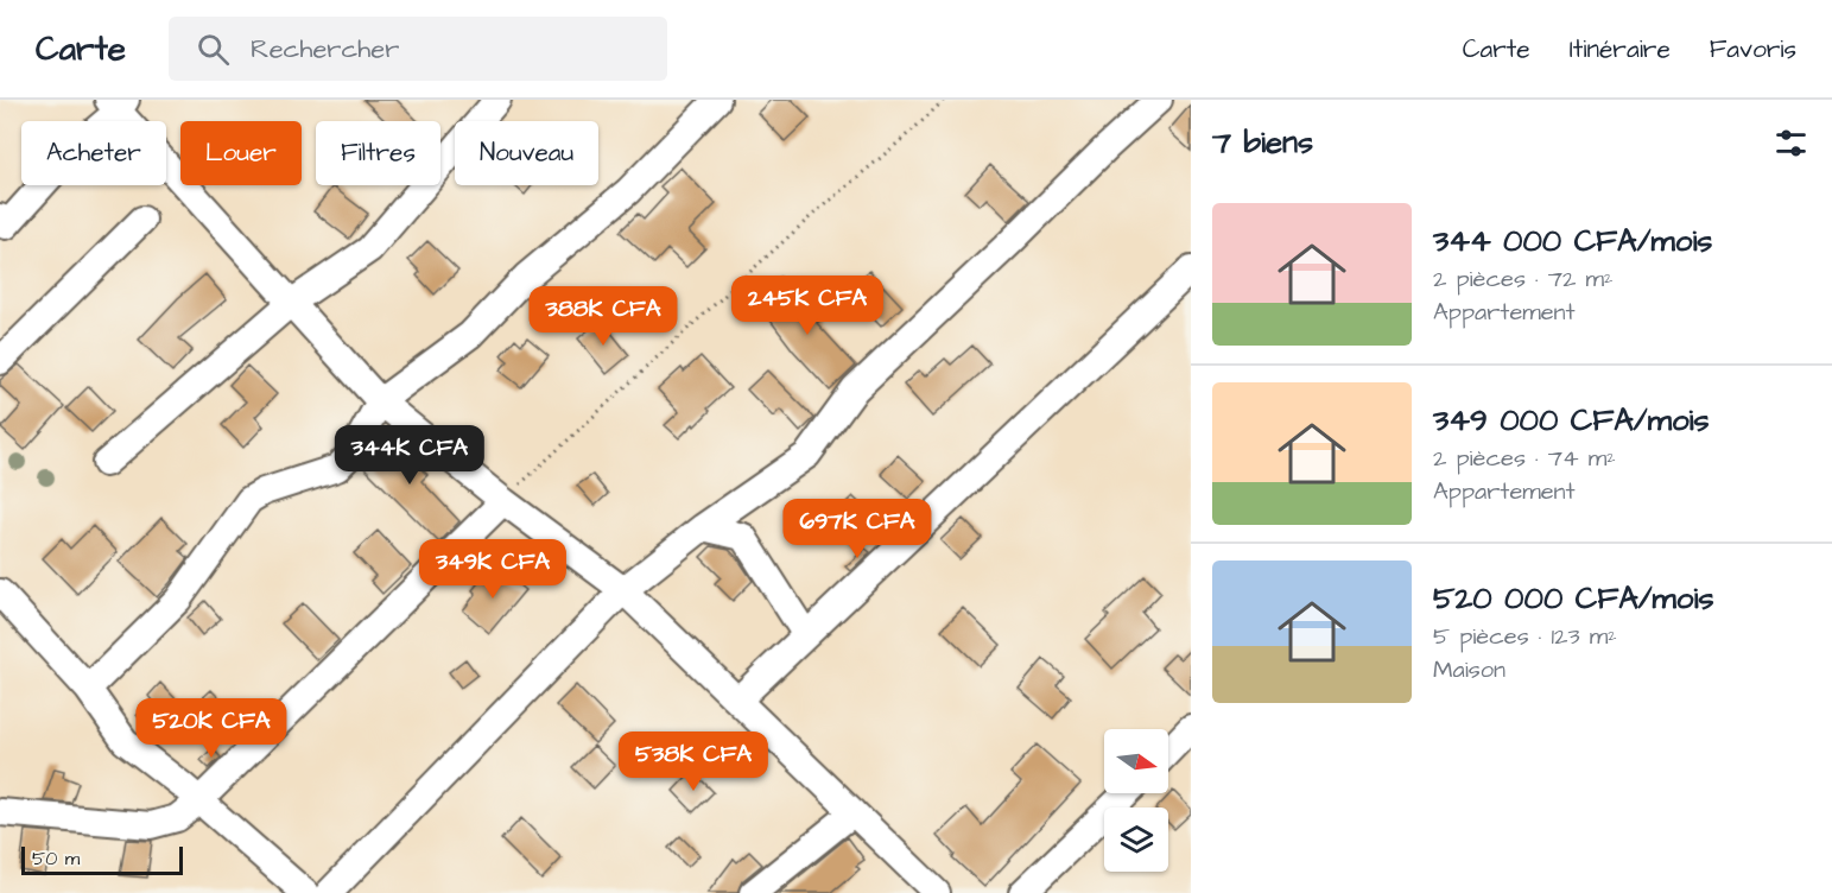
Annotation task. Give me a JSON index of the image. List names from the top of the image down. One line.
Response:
{"scale_bar":"50 m","north":"right","page":{"header":"Carte","search":"Rechercher","nav":["Carte","Itinéraire","Favoris"],"heading":"7 biens","chip":["Acheter","Louer","Filtres","Nouveau"],"list":[{"name":"344 000 CFA/mois","note":"2 pièces · 72 m² · Appartement"},{"name":"349 000 CFA/mois","note":"2 pièces · 74 m² · Appartement"},{"name":"520 000 CFA/mois","note":"5 pièces · 123 m² · Maison"}],"price":["245K CFA","388K CFA","344K CFA","697K CFA","349K CFA","520K CFA","538K CFA"],"scale":"50 m"}}
